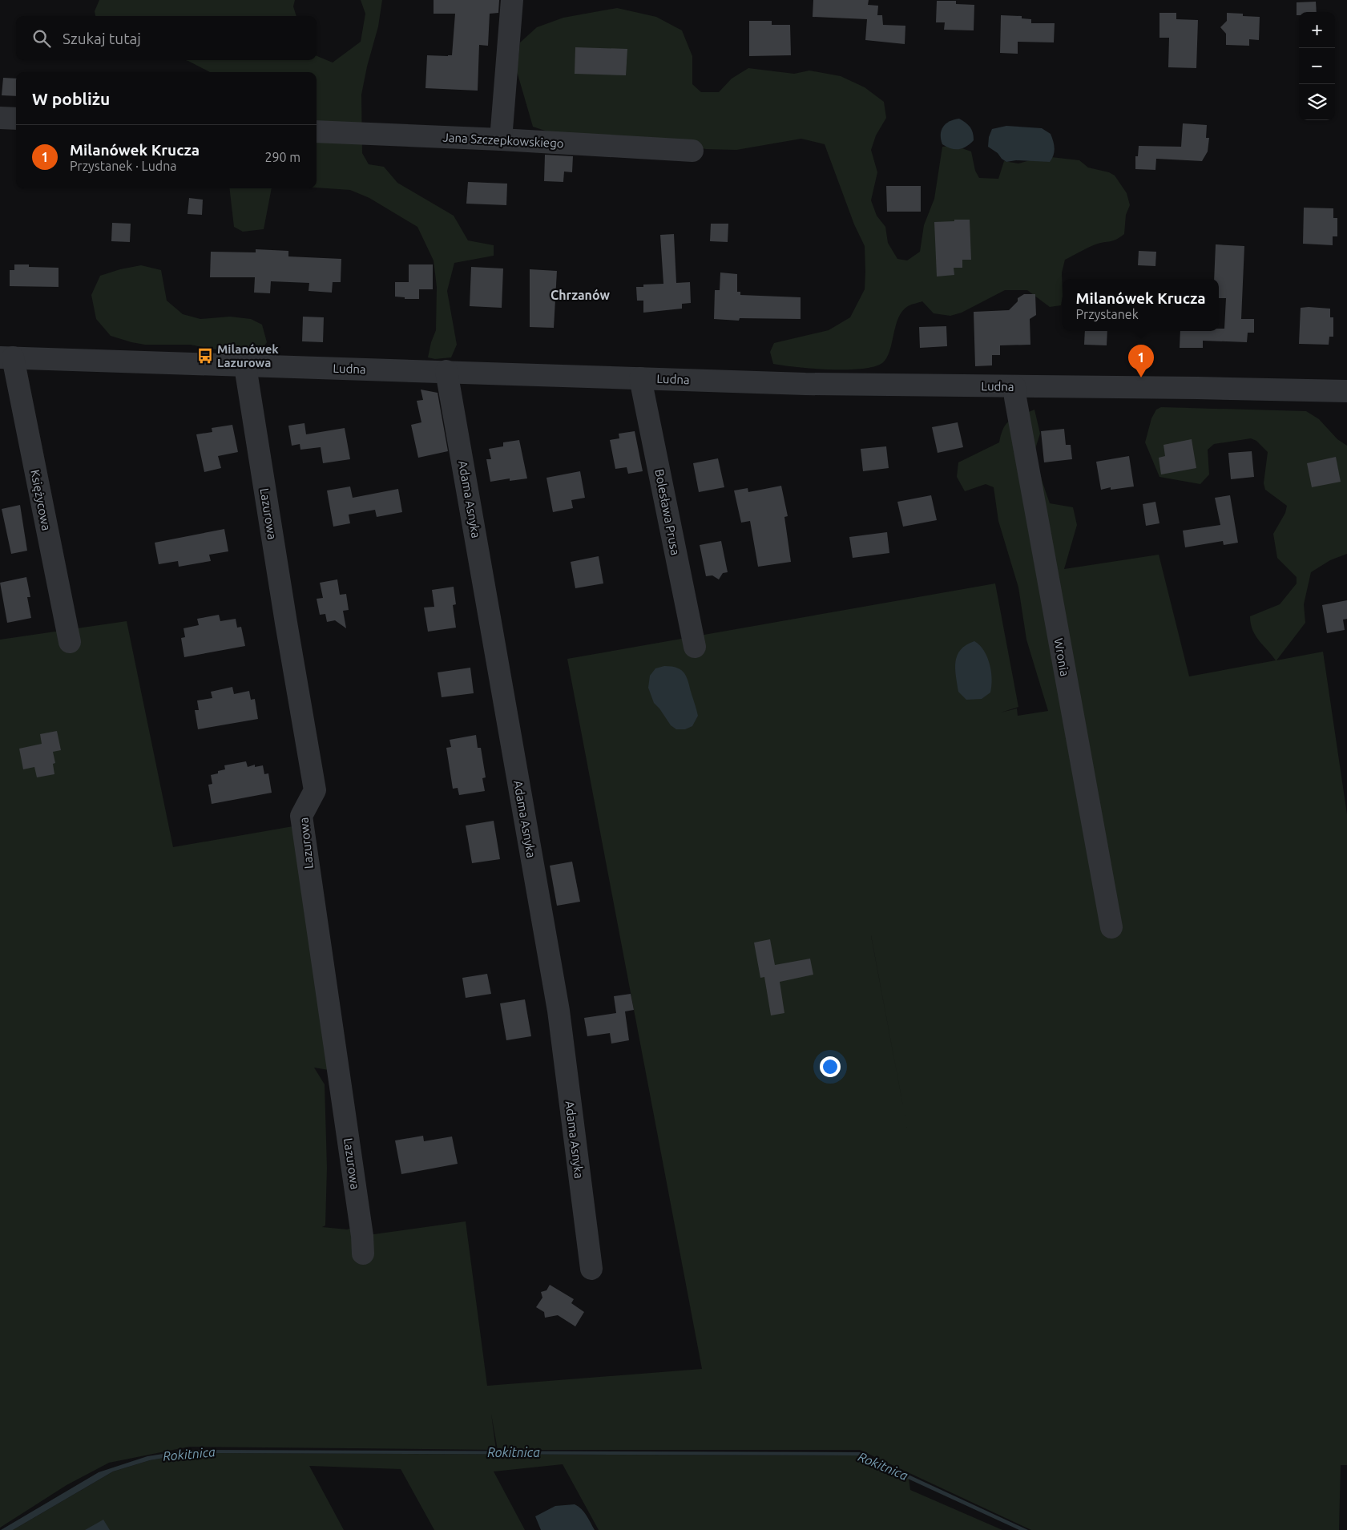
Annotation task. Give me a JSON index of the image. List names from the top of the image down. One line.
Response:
{"streets":{"street":["Jana Szczepkowskiego","Ludna","Adama Asnyka","Księżycowa","Bolesława Prusa","Lazurowa","Wronia"]},"crossings":[["Ludna","Adama Asnyka"],["Ludna","Księżycowa"],["Ludna","Bolesława Prusa"],["Ludna","Lazurowa"],["Ludna","Wronia"]],"districts":["Chrzanów"],"water":["Rokitnica"],"places":{"bus stop":["Milanówek Lazurowa"]},"page":{"map_buttons":["+","−"],"search":"Szukaj tutaj","heading":"W pobliżu","list":[{"mark":"1","name":"Milanówek Krucza","note":"Przystanek · Ludna","value":"290 m"}],"popup":["Milanówek Krucza","Przystanek"],"pins":"1"}}
